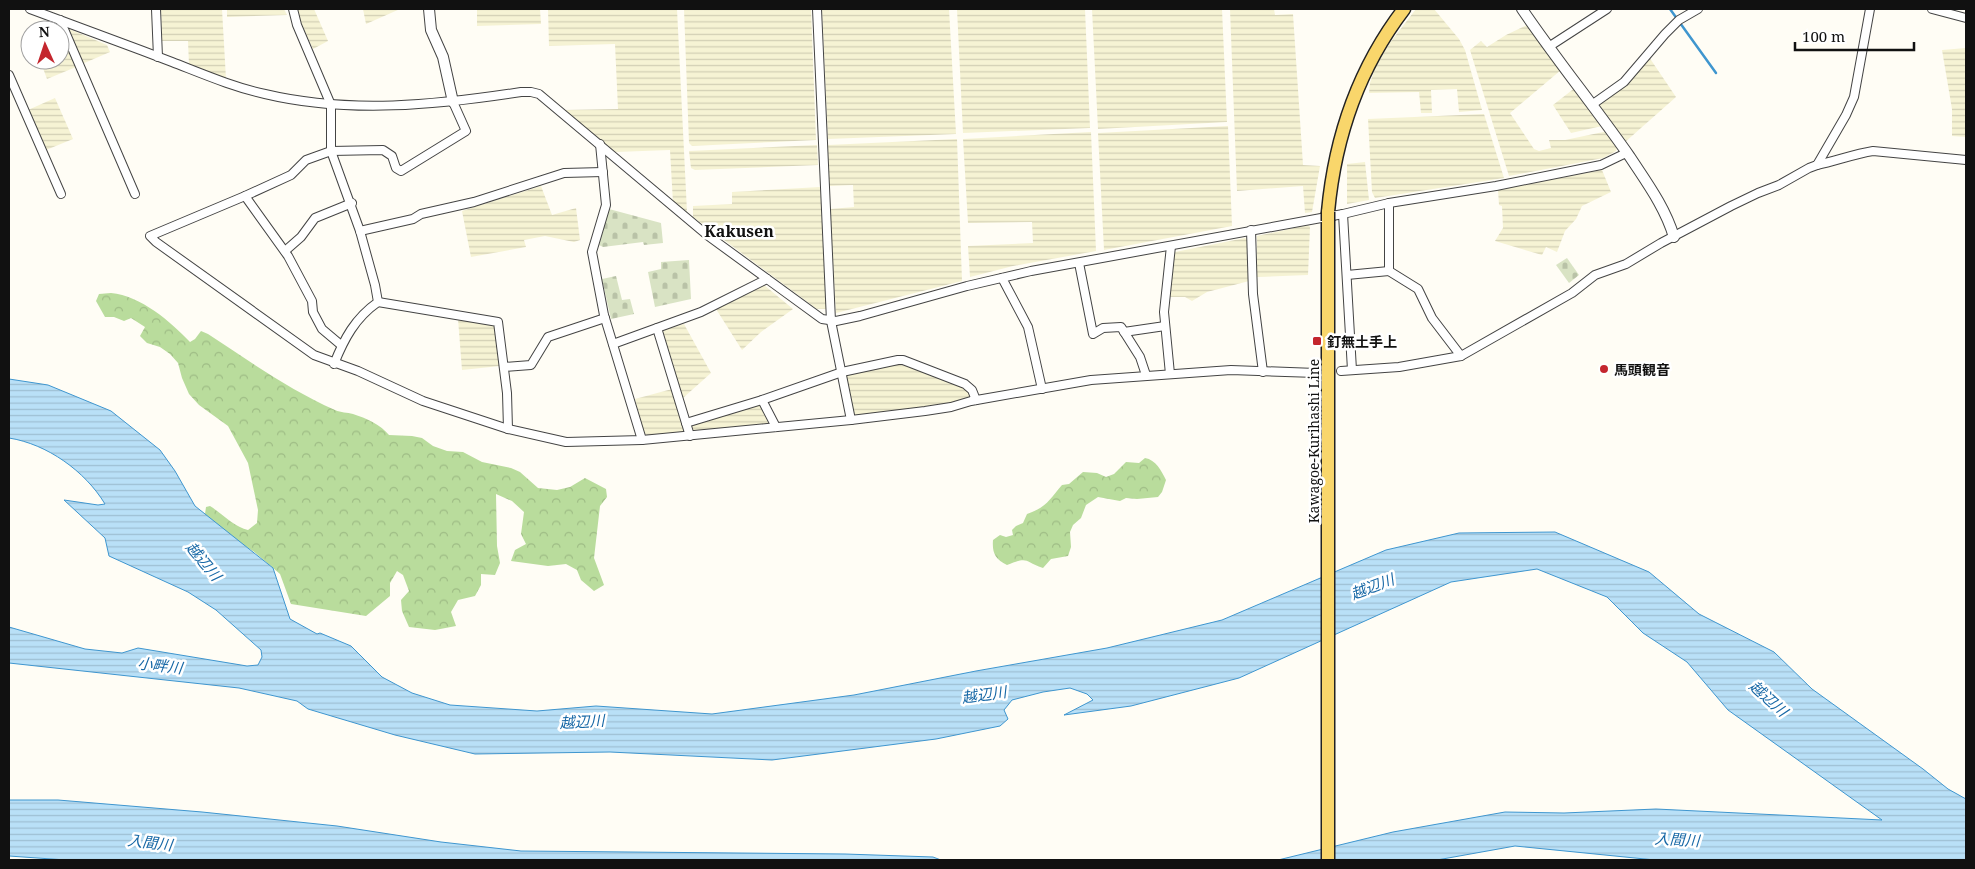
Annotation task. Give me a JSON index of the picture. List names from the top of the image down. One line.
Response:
{"streets":{"main road":["Kawagoe-Kurihashi Line"]},"districts":["Kakusen"],"water":["越辺川","小畔川","入間川"],"places":{"transit":["釘無土手上"],"other":["馬頭観音"]},"scale_bar":"100 m","north":"top"}
